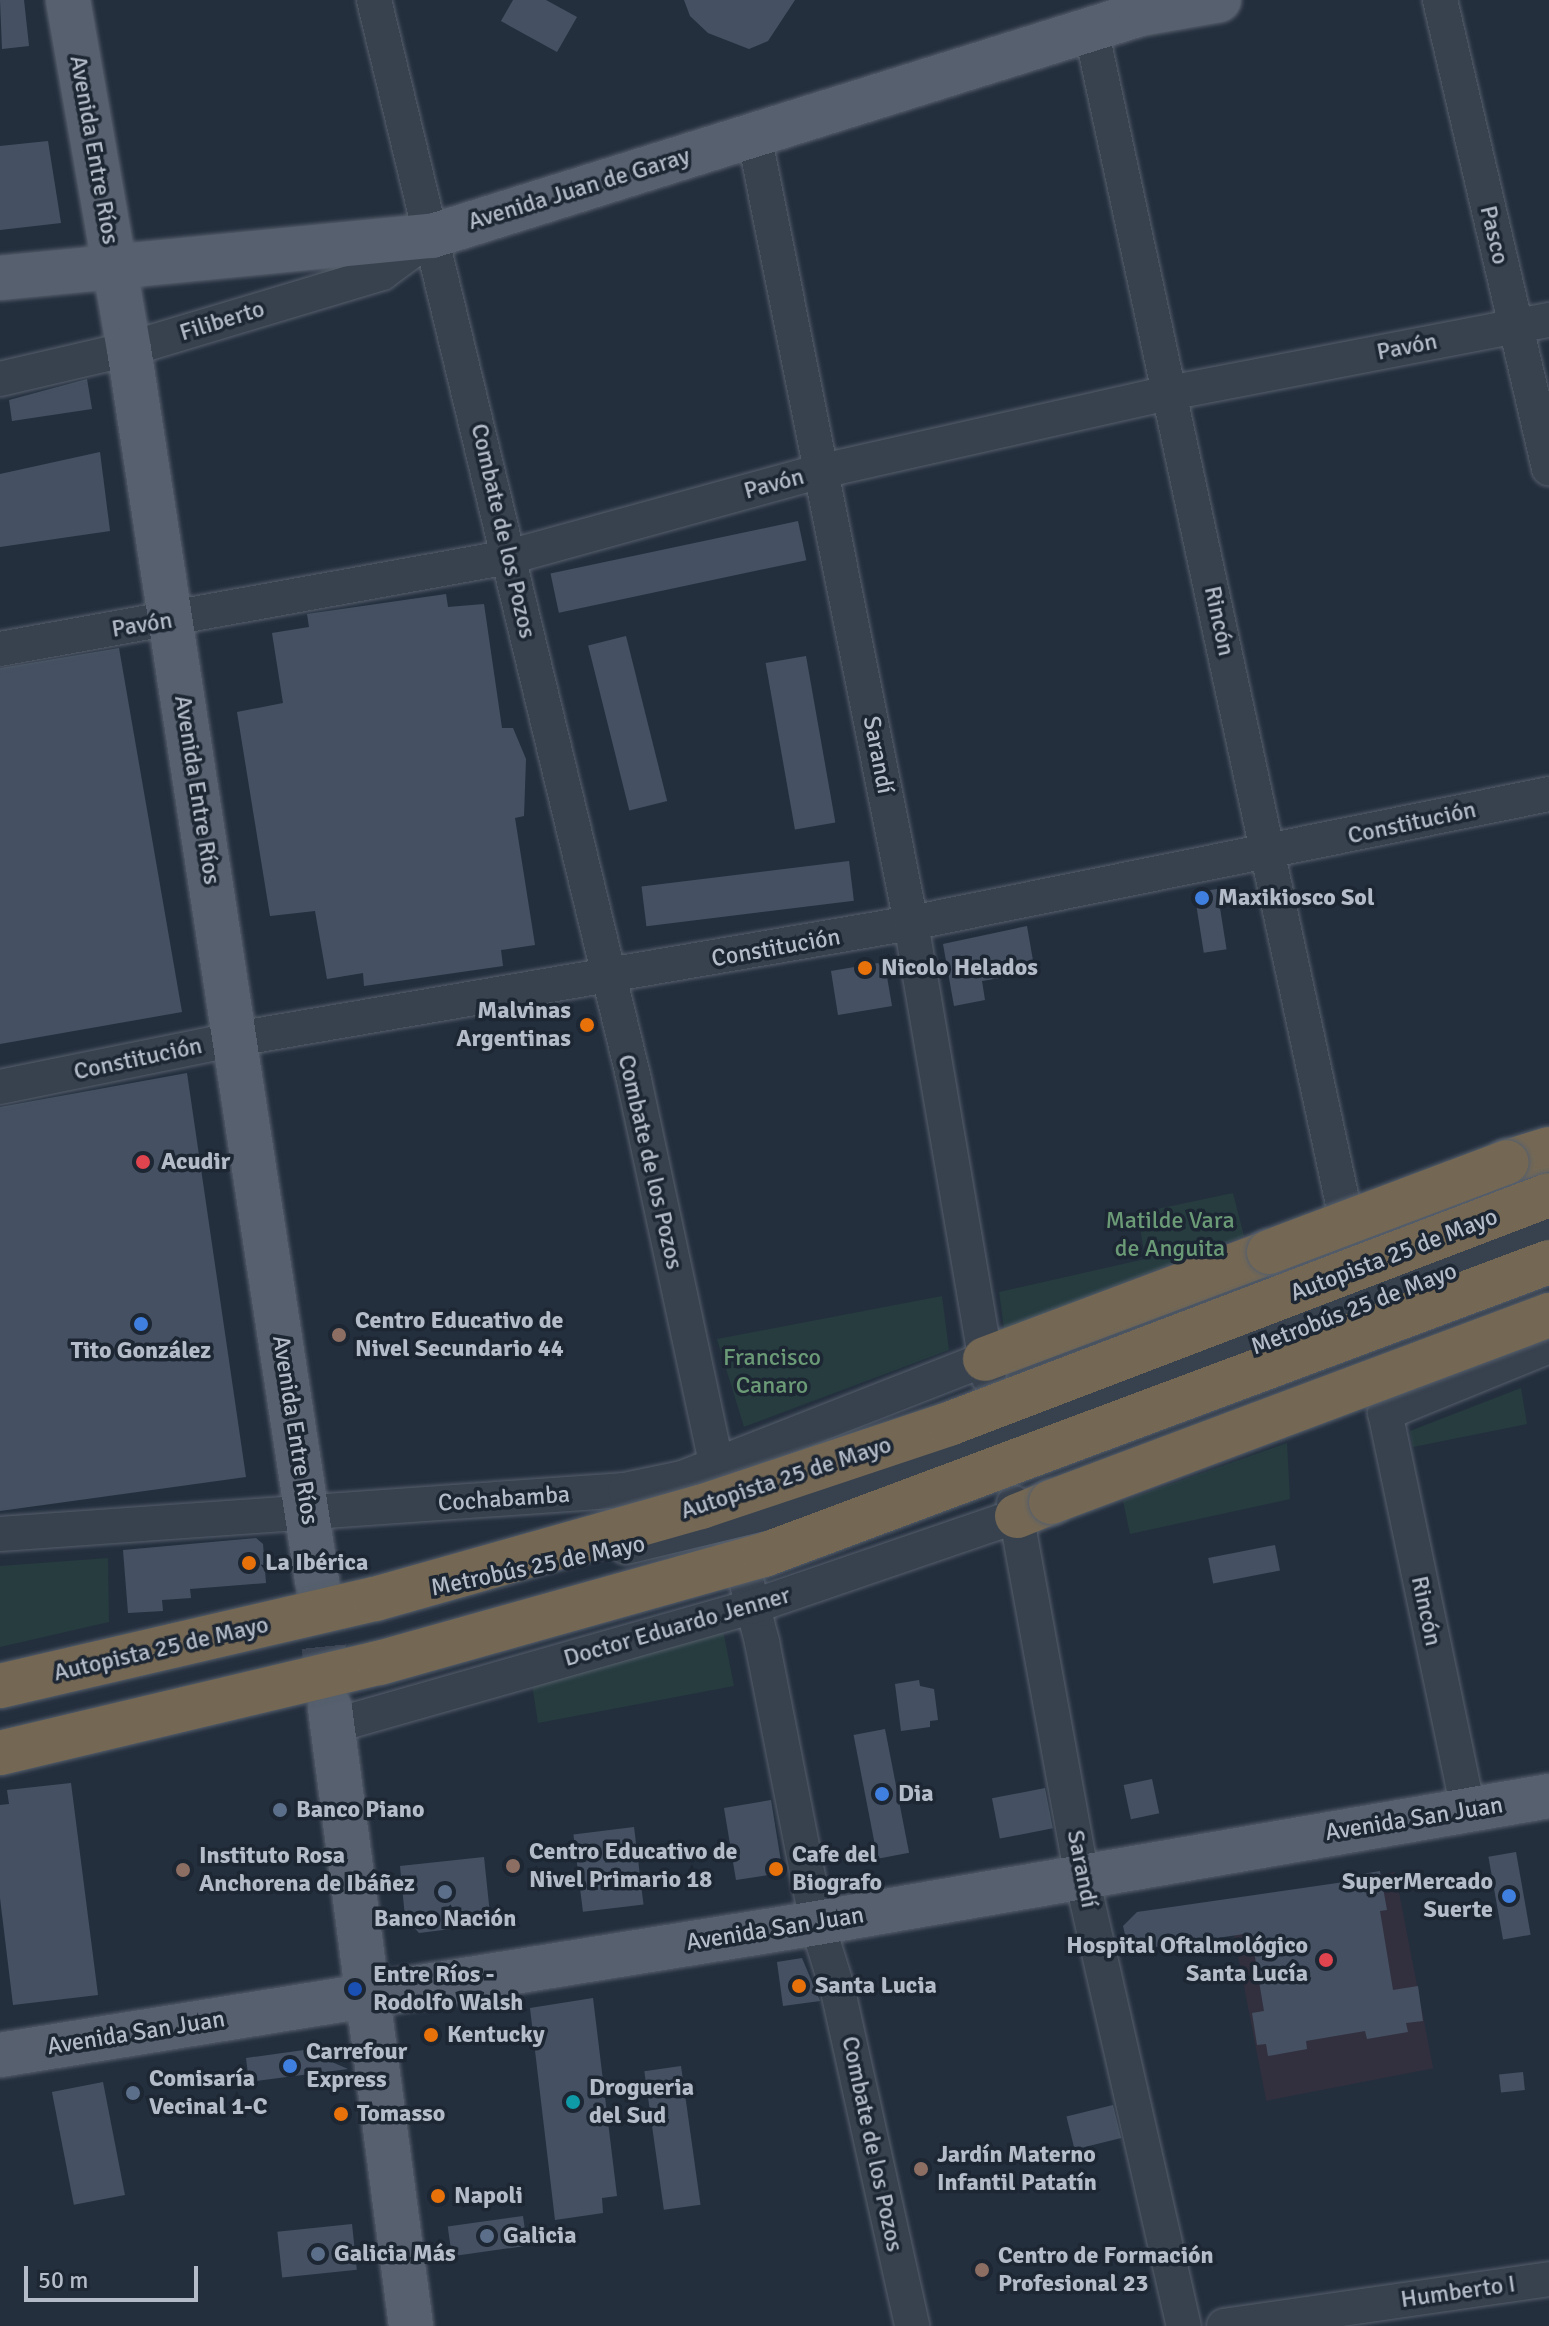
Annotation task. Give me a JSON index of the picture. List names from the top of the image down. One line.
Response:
{"streets":{"highway":["Autopista 25 de Mayo"],"main road":["Avenida Entre Ríos","Avenida Juan de Garay","Avenida San Juan"],"street":["Pasco","Filiberto","Pavón","Combate de los Pozos","Rincón","Sarandí","Constitución","Metrobús 25 de Mayo","Cochabamba","Doctor Eduardo Jenner","Humberto I"]},"crossings":[["Avenida Entre Ríos","Avenida Juan de Garay"],["Avenida Entre Ríos","Filiberto"],["Avenida Entre Ríos","Pavón"],["Avenida Entre Ríos","Constitución"],["Avenida Entre Ríos","Cochabamba"],["Avenida Juan de Garay","Filiberto"],["Avenida Juan de Garay","Combate de los Pozos"],["Avenida Juan de Garay","Rincón"],["Avenida Juan de Garay","Sarandí"],["Pasco","Pavón"],["Filiberto","Combate de los Pozos"],["Pavón","Combate de los Pozos"],["Pavón","Rincón"],["Pavón","Sarandí"],["Combate de los Pozos","Constitución"],["Combate de los Pozos","Cochabamba"],["Combate de los Pozos","Doctor Eduardo Jenner"],["Combate de los Pozos","Avenida San Juan"],["Rincón","Constitución"],["Rincón","Avenida San Juan"],["Sarandí","Constitución"],["Sarandí","Cochabamba"],["Sarandí","Doctor Eduardo Jenner"],["Sarandí","Avenida San Juan"],["Autopista 25 de Mayo","Metrobús 25 de Mayo"]],"parks":["Matilde Vara de Anguita","Francisco Canaro"],"places":["Maxikiosco Sol","Nicolo Helados","Malvinas Argentinas","Acudir","Tito González","Centro Educativo de Nivel Secundario 44","La Ibérica","Dia","Banco Piano","Centro Educativo de Nivel Primario 18","Cafe del Biografo","Instituto Rosa Anchorena de Ibáñez","Banco Nación","SuperMercado Suerte","Hospital Oftalmológico Santa Lucía","Santa Lucia","Entre Ríos - Rodolfo Walsh","Kentucky","Carrefour Express","Comisaría Vecinal 1-C","Drogueria del Sud","Tomasso","Jardín Materno Infantil Patatín","Napoli","Galicia","Galicia Más","Centro de Formación Profesional 23"],"scale_bar":"50 m"}
